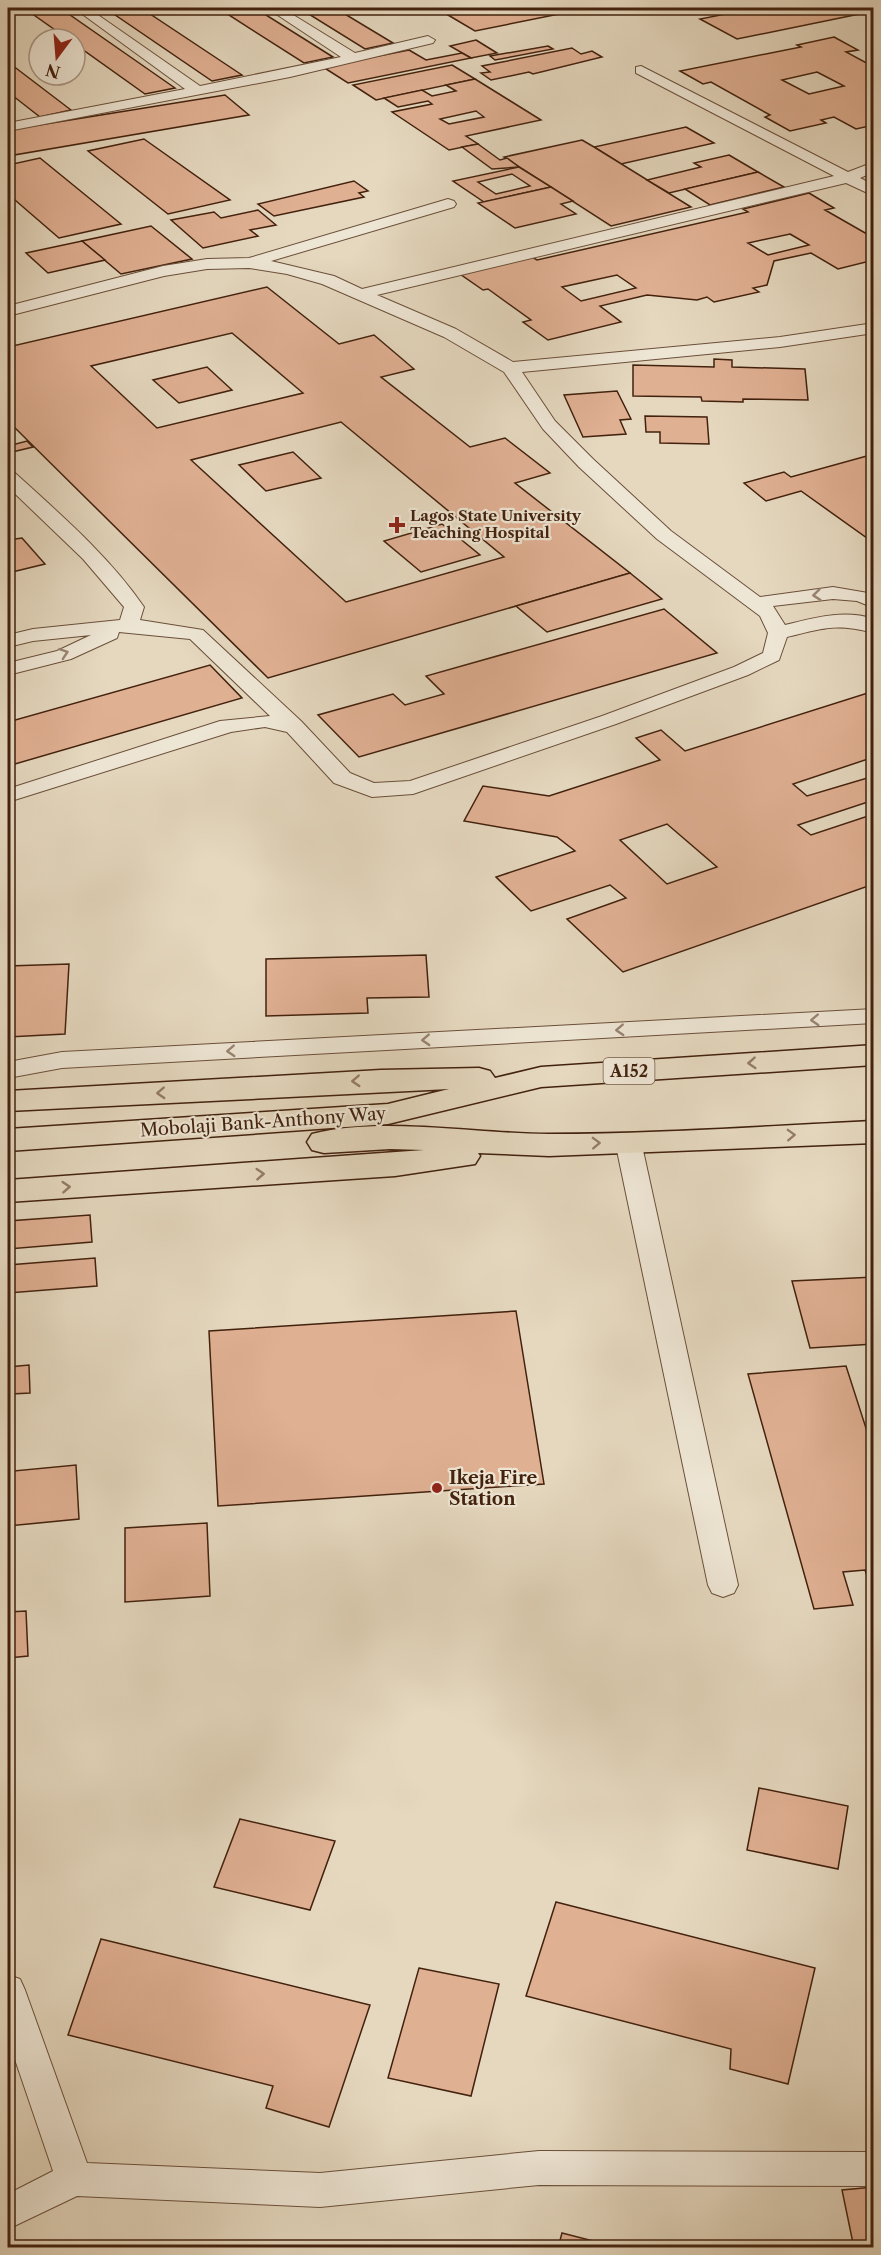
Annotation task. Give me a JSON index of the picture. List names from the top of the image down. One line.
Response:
{"streets":{"main road":["A152","Mobolaji Bank-Anthony Way"]},"places":{"health":["Lagos State University Teaching Hospital"],"other":["Ikeja Fire Station"]},"north":"bottom"}
